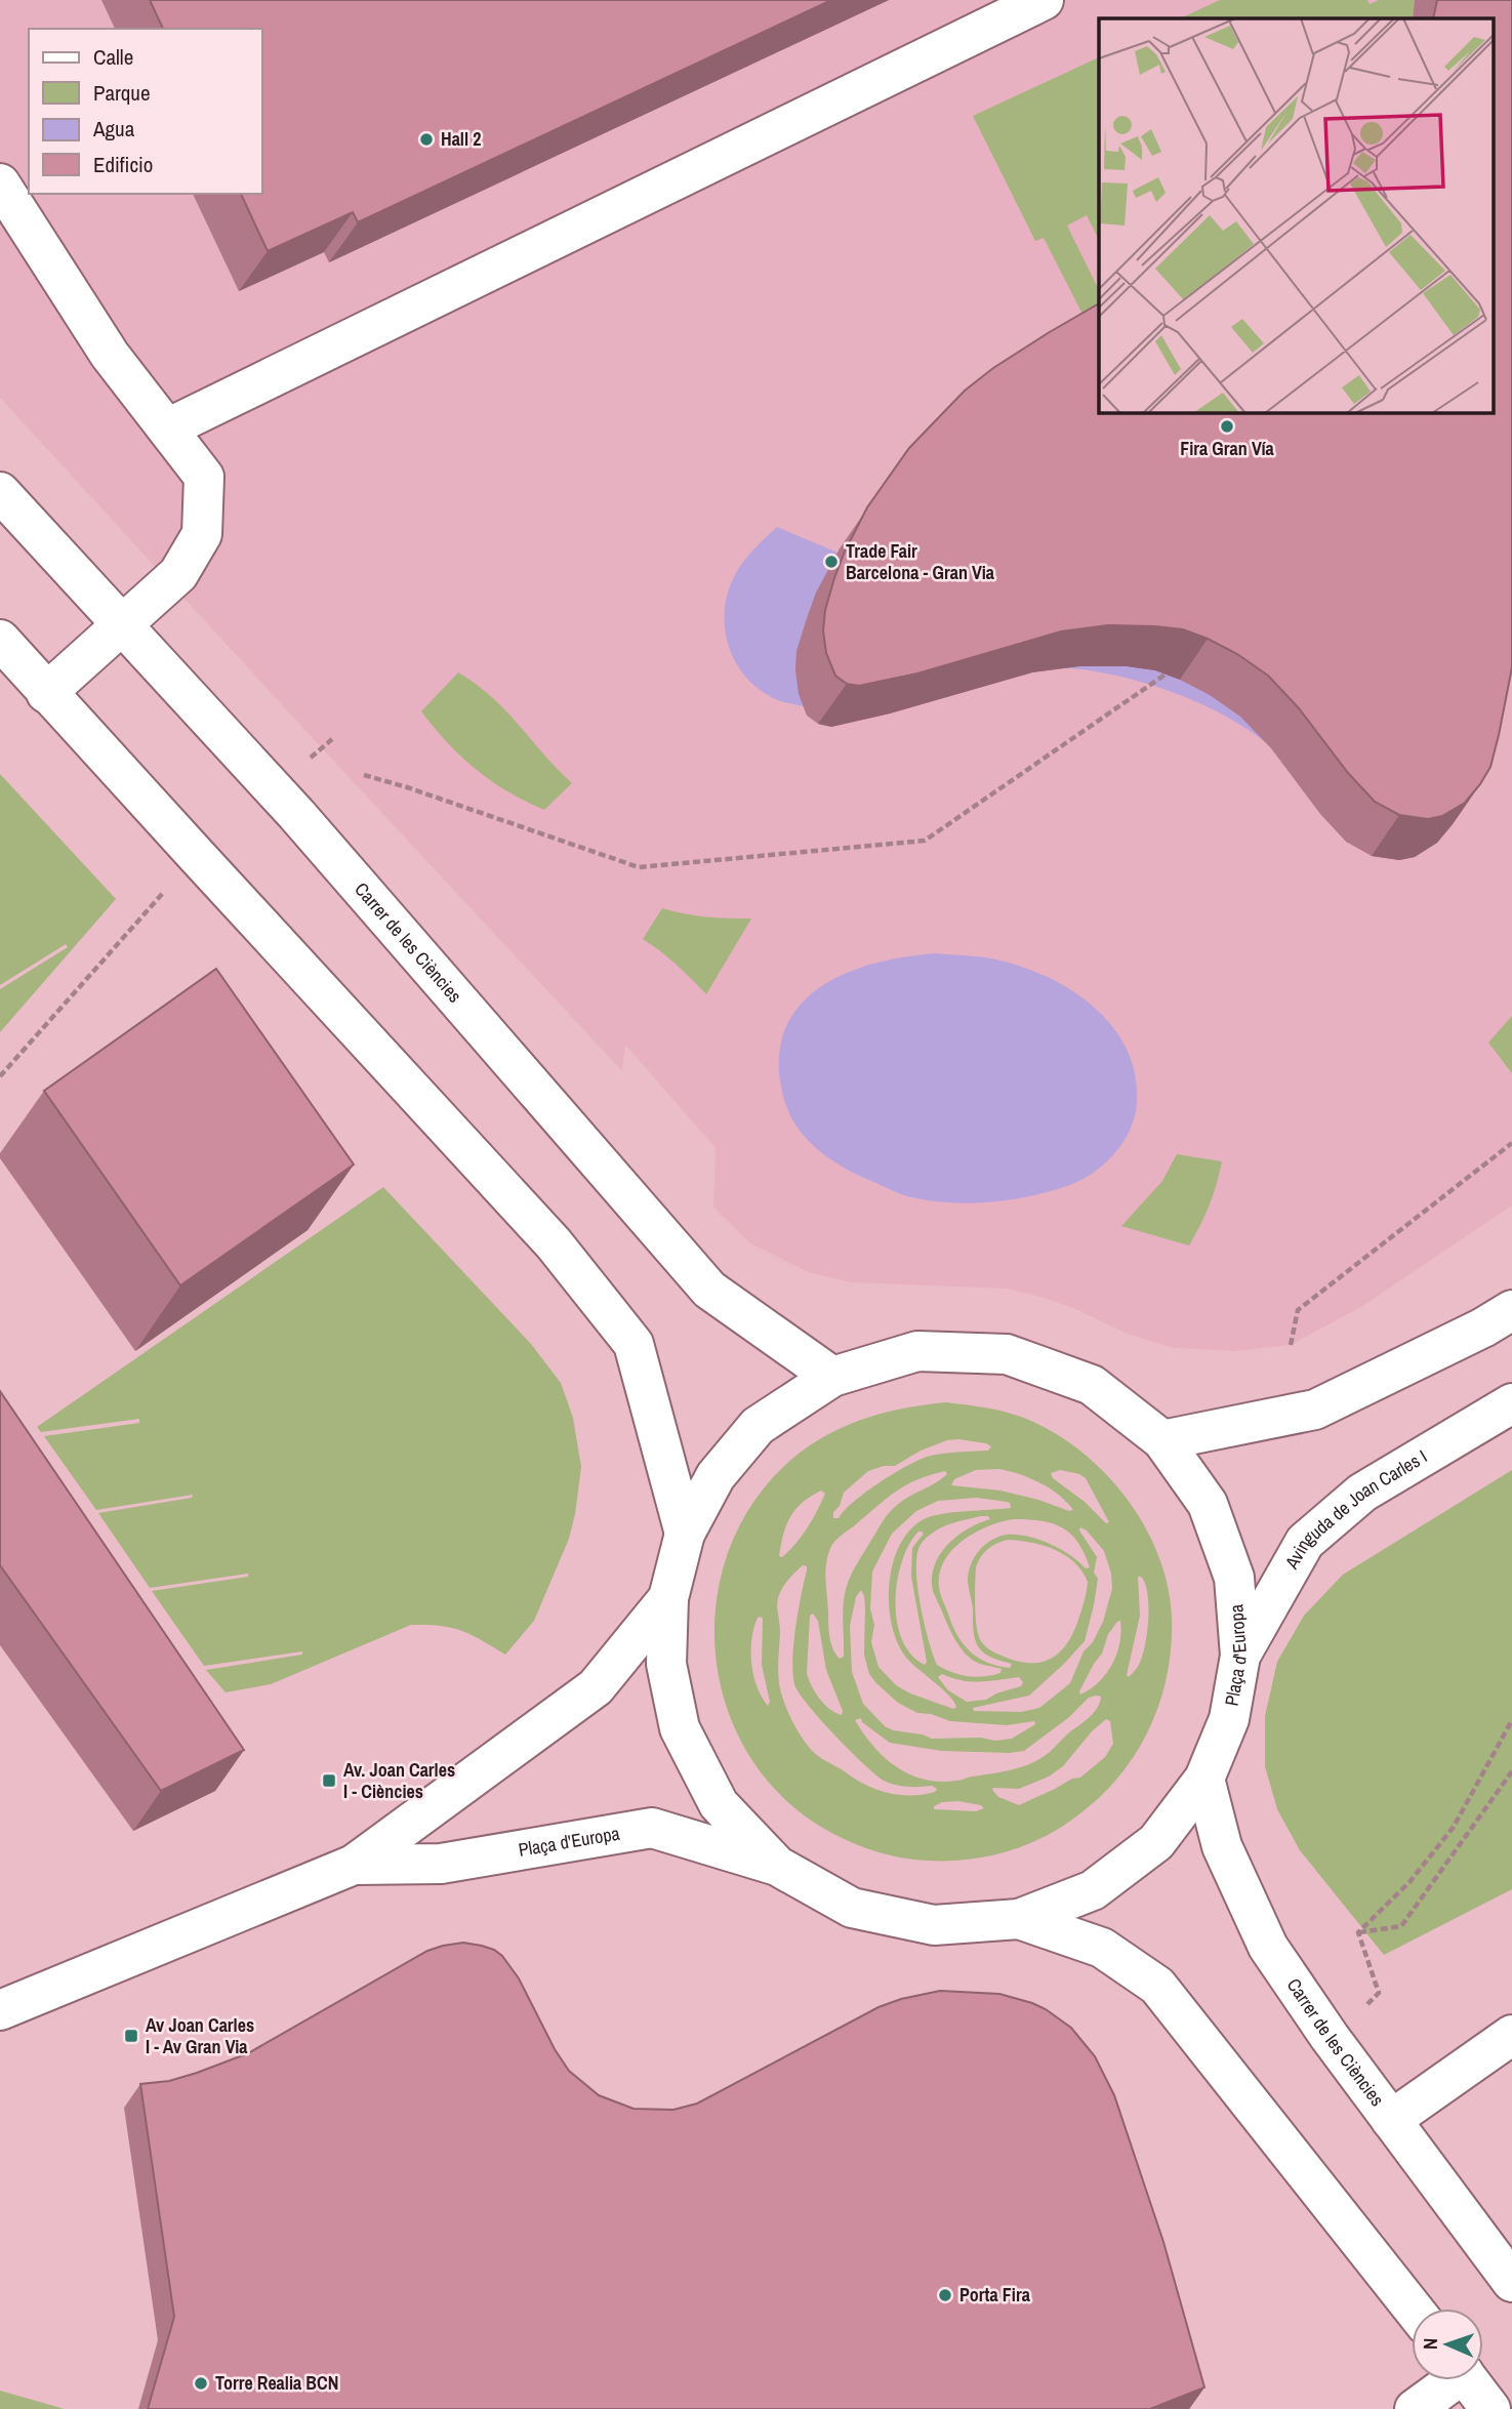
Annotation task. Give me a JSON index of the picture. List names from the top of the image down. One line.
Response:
{"streets":{"street":["Carrer de les Ciències","Avinguda de Joan Carles I","Plaça d'Europa"]},"crossings":[["Carrer de les Ciències","Plaça d'Europa"],["Avinguda de Joan Carles I","Plaça d'Europa"]],"places":{"other":["Hall 2","Fira Gran Vía","Trade Fair Barcelona - Gran Via","Porta Fira","Torre Realia BCN"],"transit":["Av. Joan Carles I - Ciències","Av Joan Carles I - Av Gran Via"]},"legend":["Calle","Parque","Agua","Edificio"],"north":"left"}
